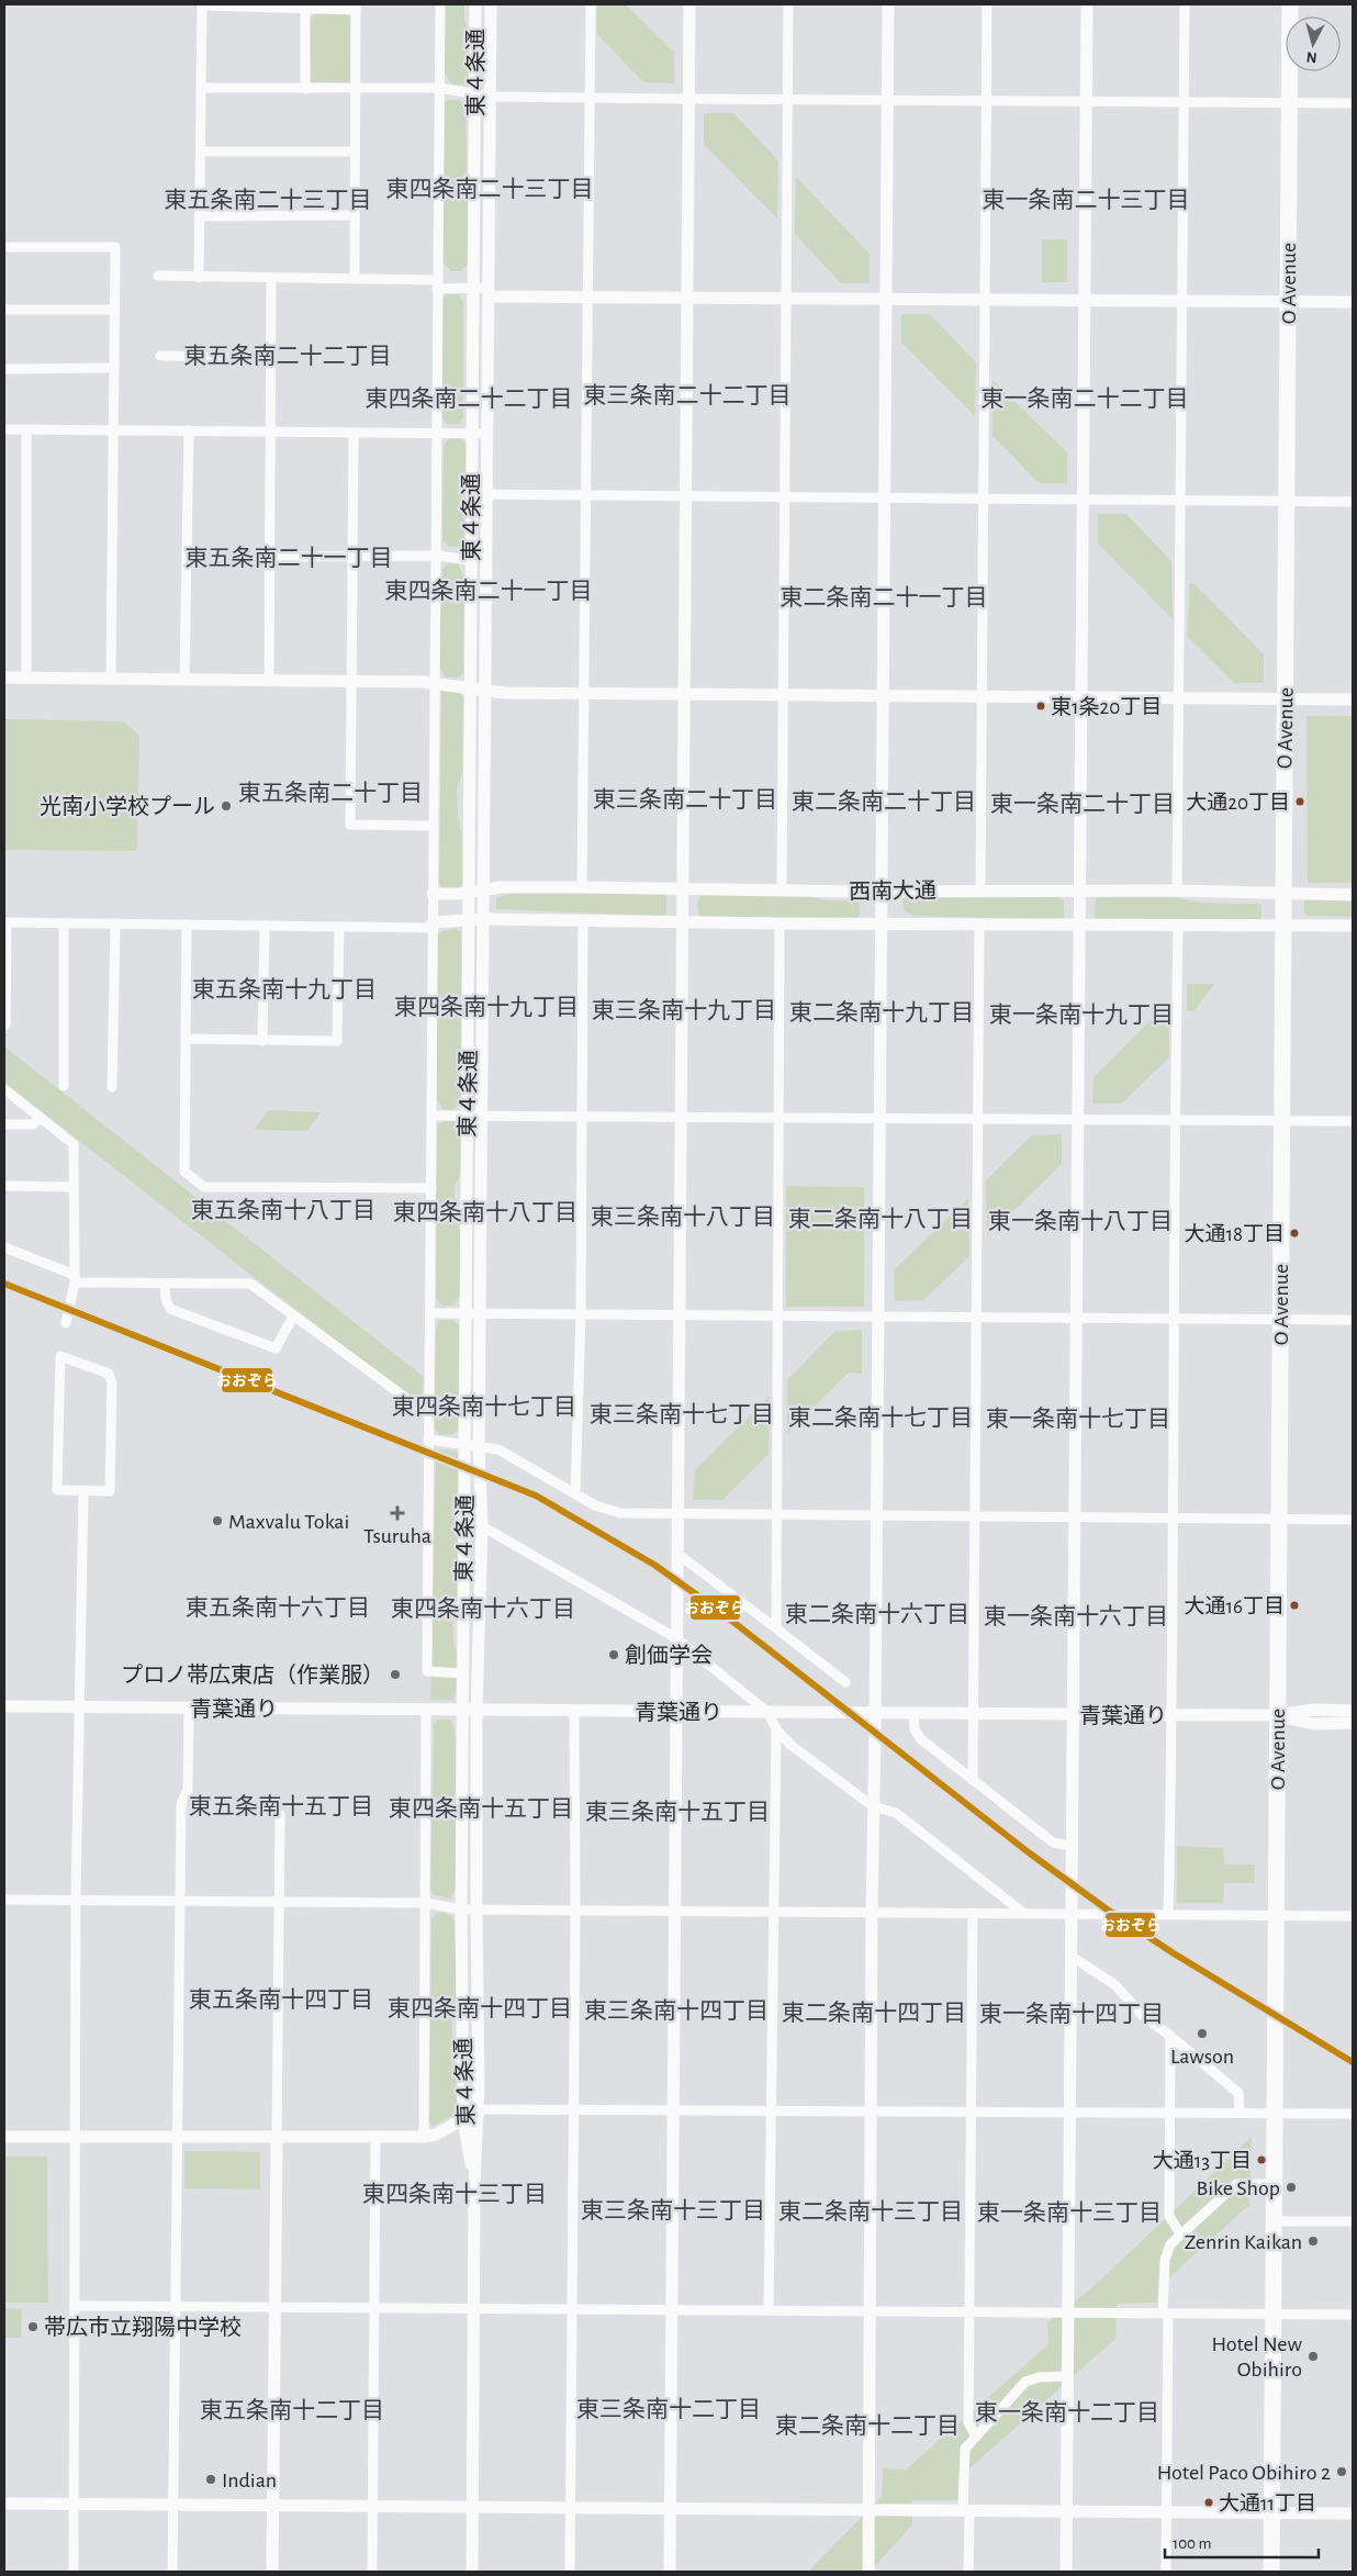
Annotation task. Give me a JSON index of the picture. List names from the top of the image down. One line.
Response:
{"streets":{"highway":["O Avenue"],"street":["東４条通","西南大通","青葉通り"]},"crossings":[["東４条通","西南大通"],["東４条通","青葉通り"],["O Avenue","西南大通"],["O Avenue","青葉通り"]],"districts":["東四条南二十三丁目","東五条南二十三丁目","東一条南二十三丁目","東五条南二十二丁目","東三条南二十二丁目","東四条南二十二丁目","東一条南二十二丁目","東五条南二十一丁目","東四条南二十一丁目","東二条南二十一丁目","東五条南二十丁目","東三条南二十丁目","東二条南二十丁目","東一条南二十丁目","東五条南十九丁目","東四条南十九丁目","東三条南十九丁目","東二条南十九丁目","東一条南十九丁目","東五条南十八丁目","東四条南十八丁目","東三条南十八丁目","東二条南十八丁目","東一条南十八丁目","東四条南十七丁目","東三条南十七丁目","東二条南十七丁目","東一条南十七丁目","東五条南十六丁目","東四条南十六丁目","東二条南十六丁目","東一条南十六丁目","東五条南十五丁目","東四条南十五丁目","東三条南十五丁目","東五条南十四丁目","東四条南十四丁目","東三条南十四丁目","東二条南十四丁目","東一条南十四丁目","東四条南十三丁目","東三条南十三丁目","東二条南十三丁目","東一条南十三丁目","東三条南十二丁目","東五条南十二丁目","東一条南十二丁目","東二条南十二丁目"],"places":{"other":["東1条20丁目","大通20丁目","光南小学校プール","大通18丁目","Maxvalu Tokai","大通16丁目","創価学会","プロノ帯広東店（作業服）","Lawson","大通13丁目","Bike Shop","Zenrin Kaikan","帯広市立翔陽中学校","Hotel New Obihiro","Hotel Paco Obihiro 2","Indian","大通11丁目"],"health":["Tsuruha"]},"lines":["transit line おおぞら"],"scale_bar":"100 m","north":"bottom"}
